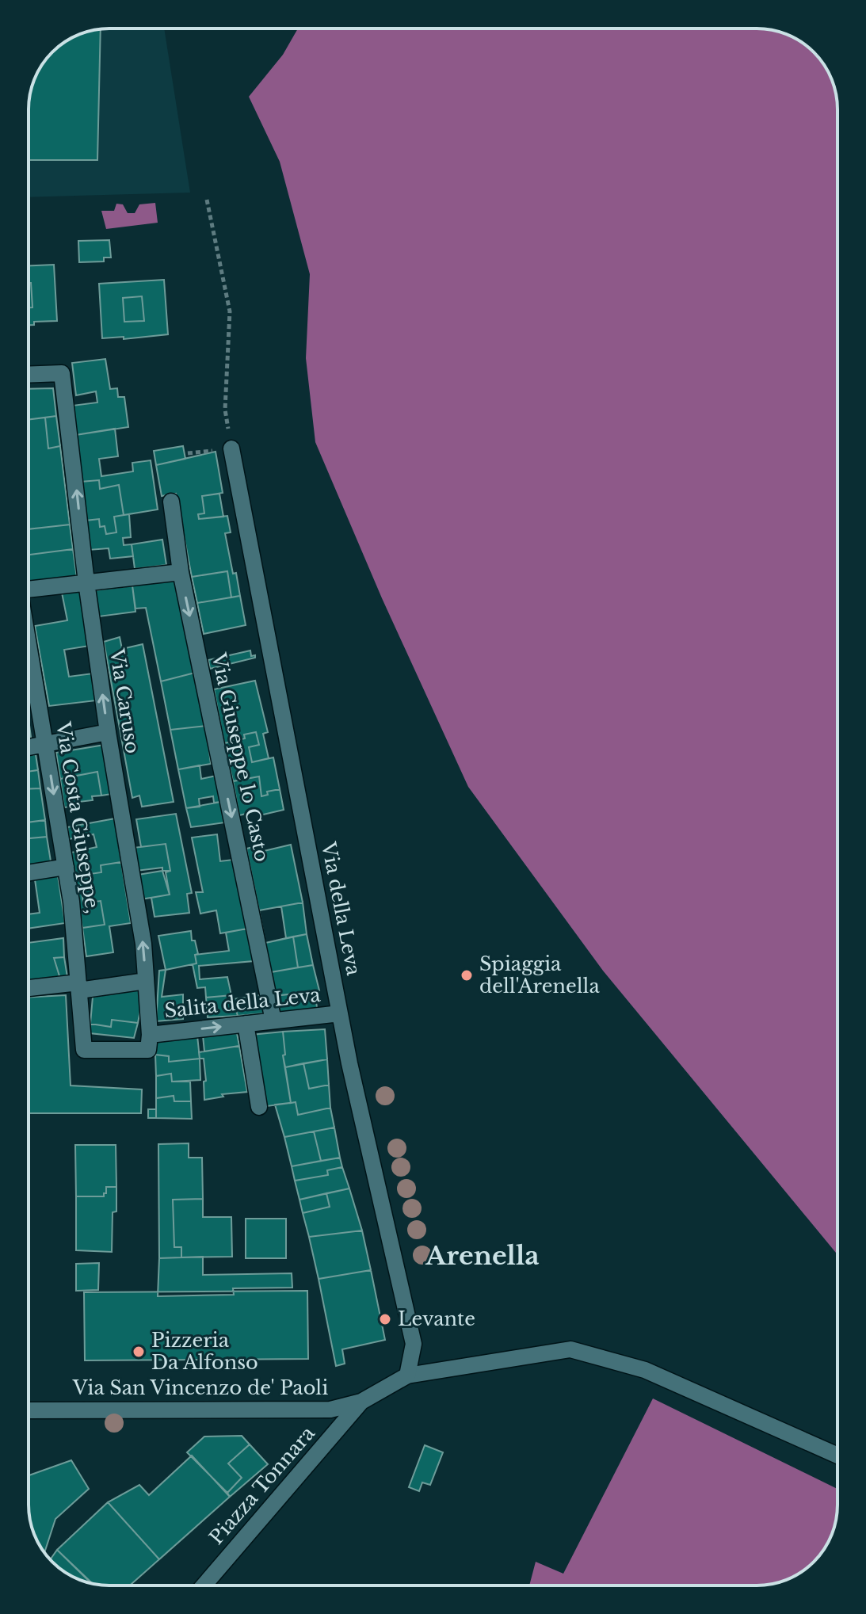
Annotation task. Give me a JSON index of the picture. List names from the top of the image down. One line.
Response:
{"streets":{"street":["Via Caruso","Via Giuseppe lo Casto","Via Costa Giuseppe,","Via della Leva","Salita della Leva","Via San Vincenzo de' Paoli","Piazza Tonnara"]},"crossings":[["Via Caruso","Via Costa Giuseppe,"],["Via Caruso","Salita della Leva"],["Via Giuseppe lo Casto","Salita della Leva"],["Via Costa Giuseppe,","Salita della Leva"],["Via della Leva","Salita della Leva"],["Via della Leva","Via San Vincenzo de' Paoli"],["Via San Vincenzo de' Paoli","Piazza Tonnara"]],"one_way":["Via Caruso","Via Giuseppe lo Casto","Salita della Leva"],"districts":["Arenella"],"places":["Spiaggia dell'Arenella","Levante","Pizzeria Da Alfonso"]}
